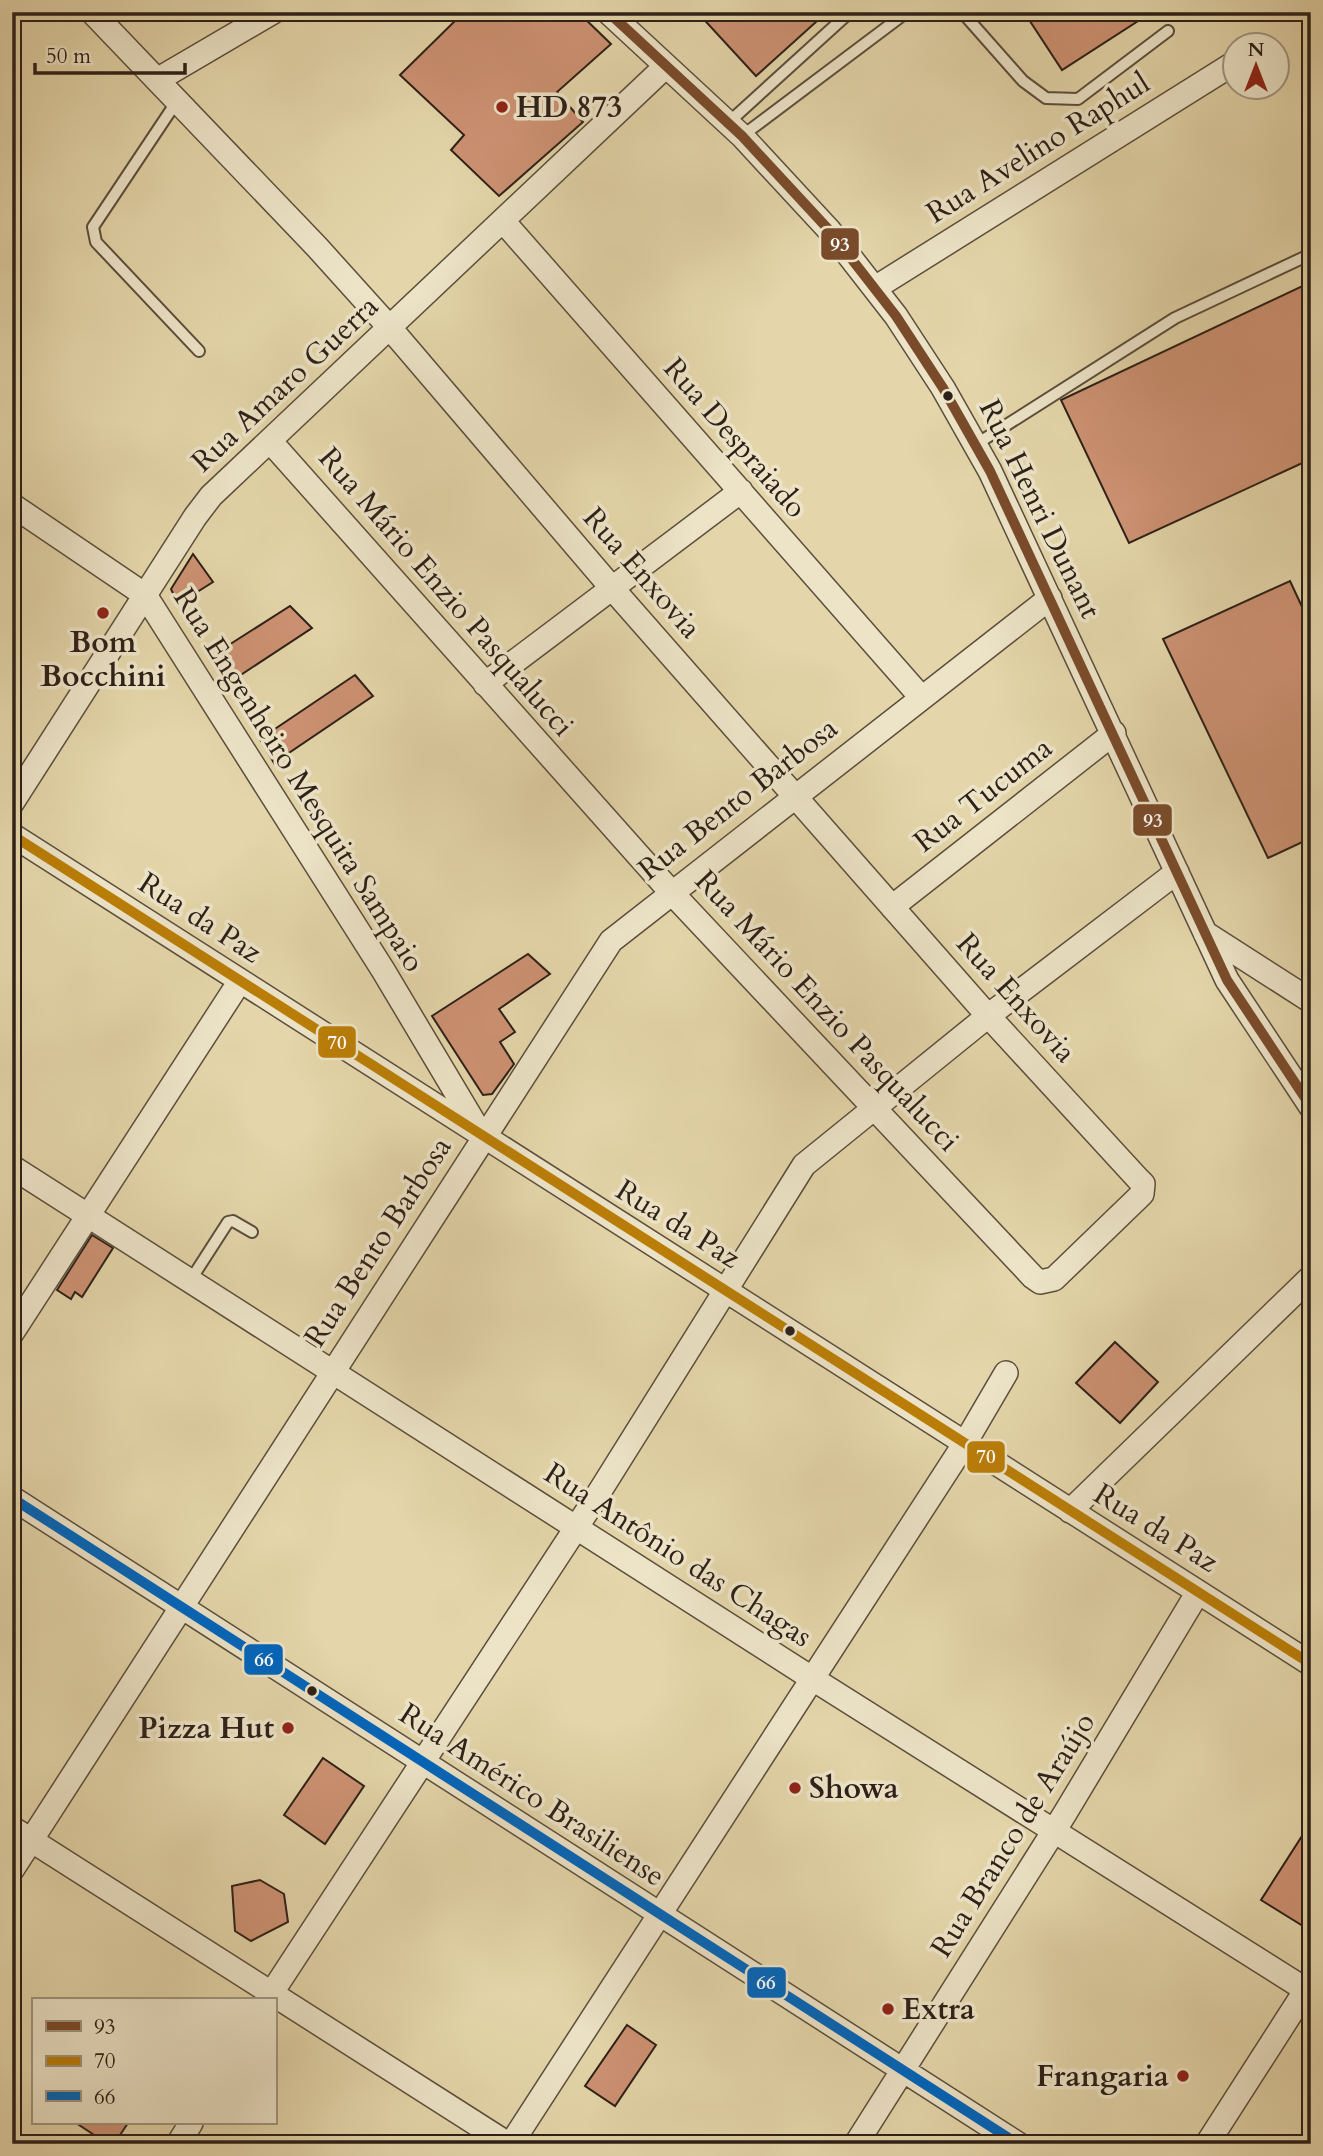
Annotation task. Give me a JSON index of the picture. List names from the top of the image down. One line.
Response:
{"streets":{"street":["Rua Avelino Raphul","Rua Amaro Guerra","Rua Despraiado","Rua Henri Dunant","Rua Enxovia","Rua Mário Enzio Pasqualucci","Rua Engenheiro Mesquita Sampaio","Rua Tucuma","Rua Bento Barbosa","Rua da Paz","Rua Antônio das Chagas","Rua Américo Brasiliense","Rua Branco de Araújo"]},"crossings":[["Rua Avelino Raphul","Rua Henri Dunant"],["Rua Amaro Guerra","Rua Despraiado"],["Rua Amaro Guerra","Rua Henri Dunant"],["Rua Amaro Guerra","Rua Enxovia"],["Rua Amaro Guerra","Rua Mário Enzio Pasqualucci"],["Rua Amaro Guerra","Rua Engenheiro Mesquita Sampaio"],["Rua Despraiado","Rua Bento Barbosa"],["Rua Henri Dunant","Rua Tucuma"],["Rua Henri Dunant","Rua Bento Barbosa"],["Rua Enxovia","Rua Mário Enzio Pasqualucci"],["Rua Enxovia","Rua Tucuma"],["Rua Enxovia","Rua Bento Barbosa"],["Rua Mário Enzio Pasqualucci","Rua Bento Barbosa"],["Rua Engenheiro Mesquita Sampaio","Rua Bento Barbosa"],["Rua Engenheiro Mesquita Sampaio","Rua da Paz"],["Rua Bento Barbosa","Rua da Paz"],["Rua Bento Barbosa","Rua Antônio das Chagas"],["Rua Bento Barbosa","Rua Américo Brasiliense"],["Rua da Paz","Rua Branco de Araújo"],["Rua Antônio das Chagas","Rua Branco de Araújo"],["Rua Américo Brasiliense","Rua Branco de Araújo"]],"places":["HD 873","Bom Bocchini","Pizza Hut","Showa","Extra","Frangaria"],"lines":["transit line 93","transit line 70","transit line 66"],"legend":["93","70","66"],"scale_bar":"50 m","north":"top"}
